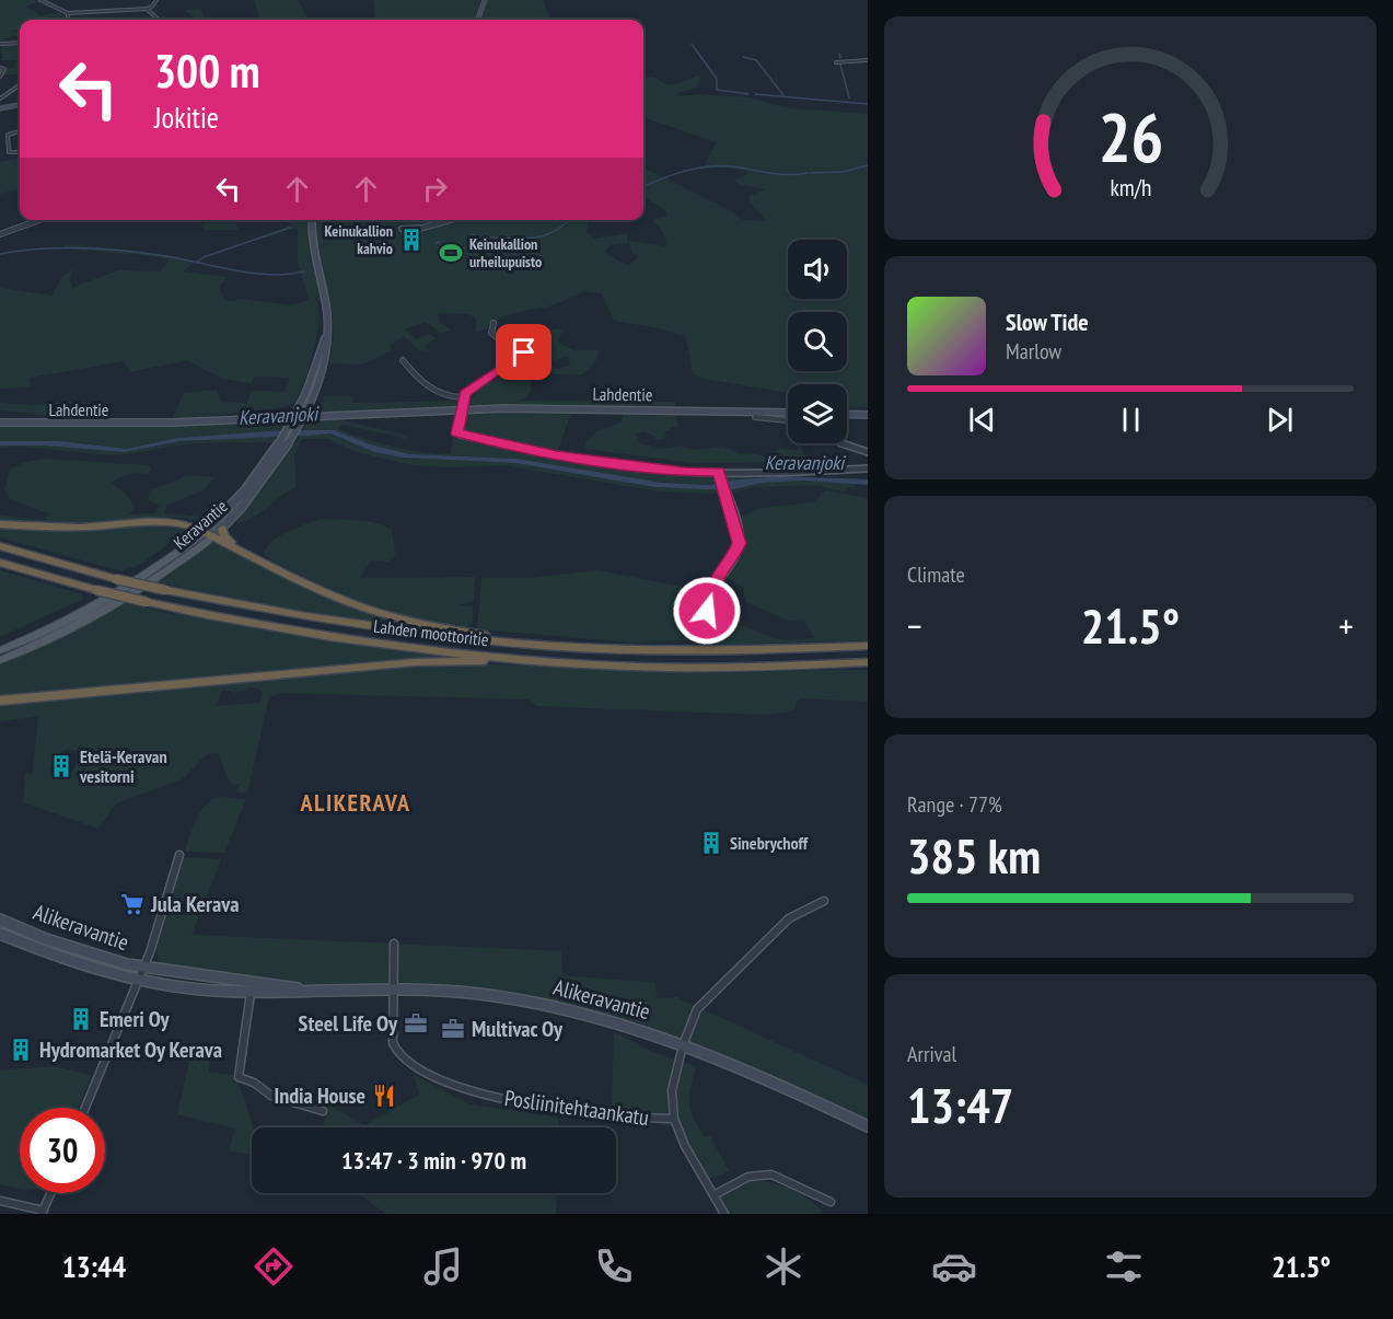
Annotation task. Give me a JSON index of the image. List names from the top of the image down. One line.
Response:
{"streets":{"highway":["Lahden moottoritie"],"main road":["Lahdentie","Keravantie","Alikeravantie"],"street":["Posliinitehtaankatu"]},"crossings":[["Lahdentie","Keravantie"],["Alikeravantie","Posliinitehtaankatu"]],"districts":["ALIKERAVA"],"water":["Keravanjoki"],"places":{"building":["Keinukallion kahvio","Etelä-Keravan vesitorni","Sinebrychoff","Emeri Oy","Hydromarket Oy Kerava"],"sports":["Keinukallion urheilupuisto"],"supermarket":["Jula Kerava"],"office":["Steel Life Oy","Multivac Oy"],"restaurant":["India House"]},"page":{"turn":["300 m","Jokitie"],"song":["Slow Tide","Marlow"],"tile":["Climate",["Range · 77%","385 km"],["Arrival","13:47"]],"heat":["−","21.5°","+"],"limit":"30","trip":"13:47 · 3 min · 970 m","tabs":["13:44","21.5°"],"gauge":["26","km/h"]}}
